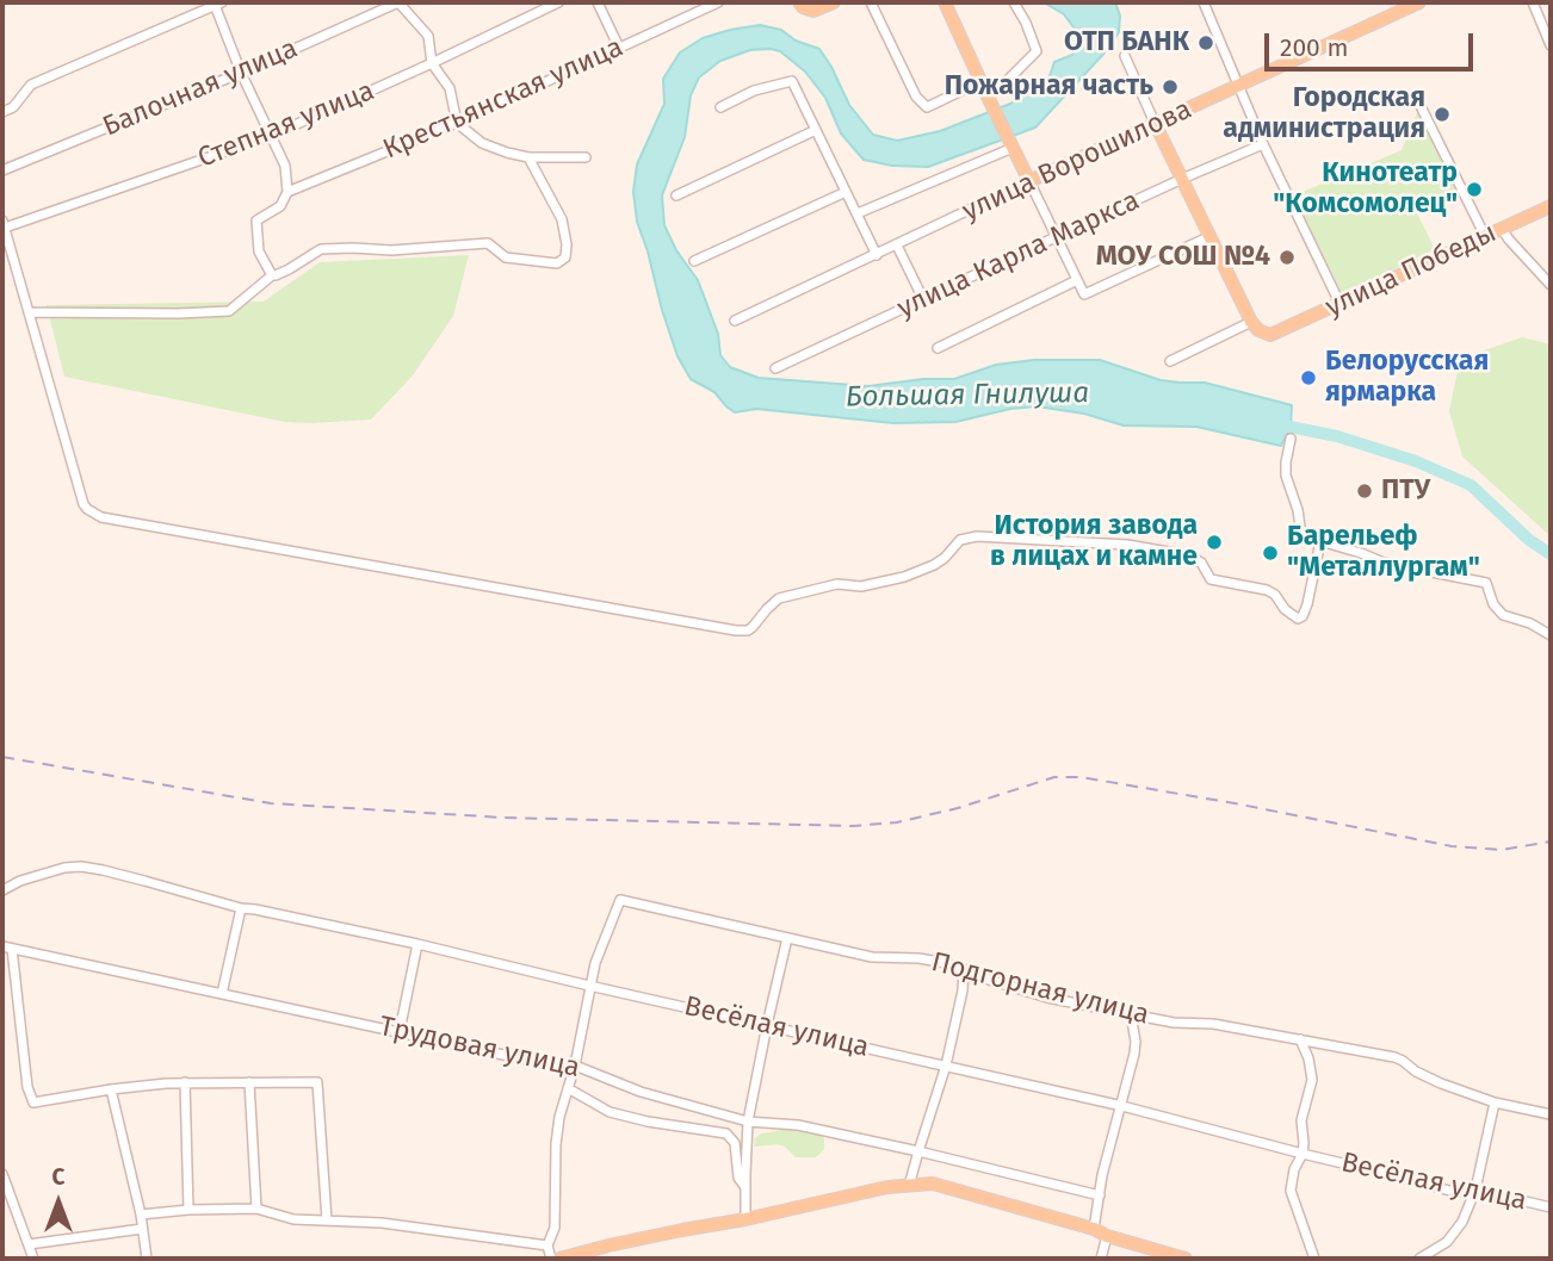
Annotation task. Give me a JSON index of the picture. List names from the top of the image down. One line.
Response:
{"streets":{"main road":["улица Ворошилова","улица Победы"],"street":["Балочная улица","Крестьянская улица","Степная улица","улица Карла Маркса","Подгорная улица","Весёлая улица","Трудовая улица"]},"crossings":[["Подгорная улица","Весёлая улица"]],"water":["Большая Гнилуша"],"places":["ОТП БАНК","Пожарная часть","Городская администрация","Кинотеатр \"Комсомолец\"","МОУ СОШ №4","Белорусская ярмарка","ПТУ","История завода в лицах и камне","Барельеф \"Металлургам\""],"scale_bar":"200 m","north":"top"}
